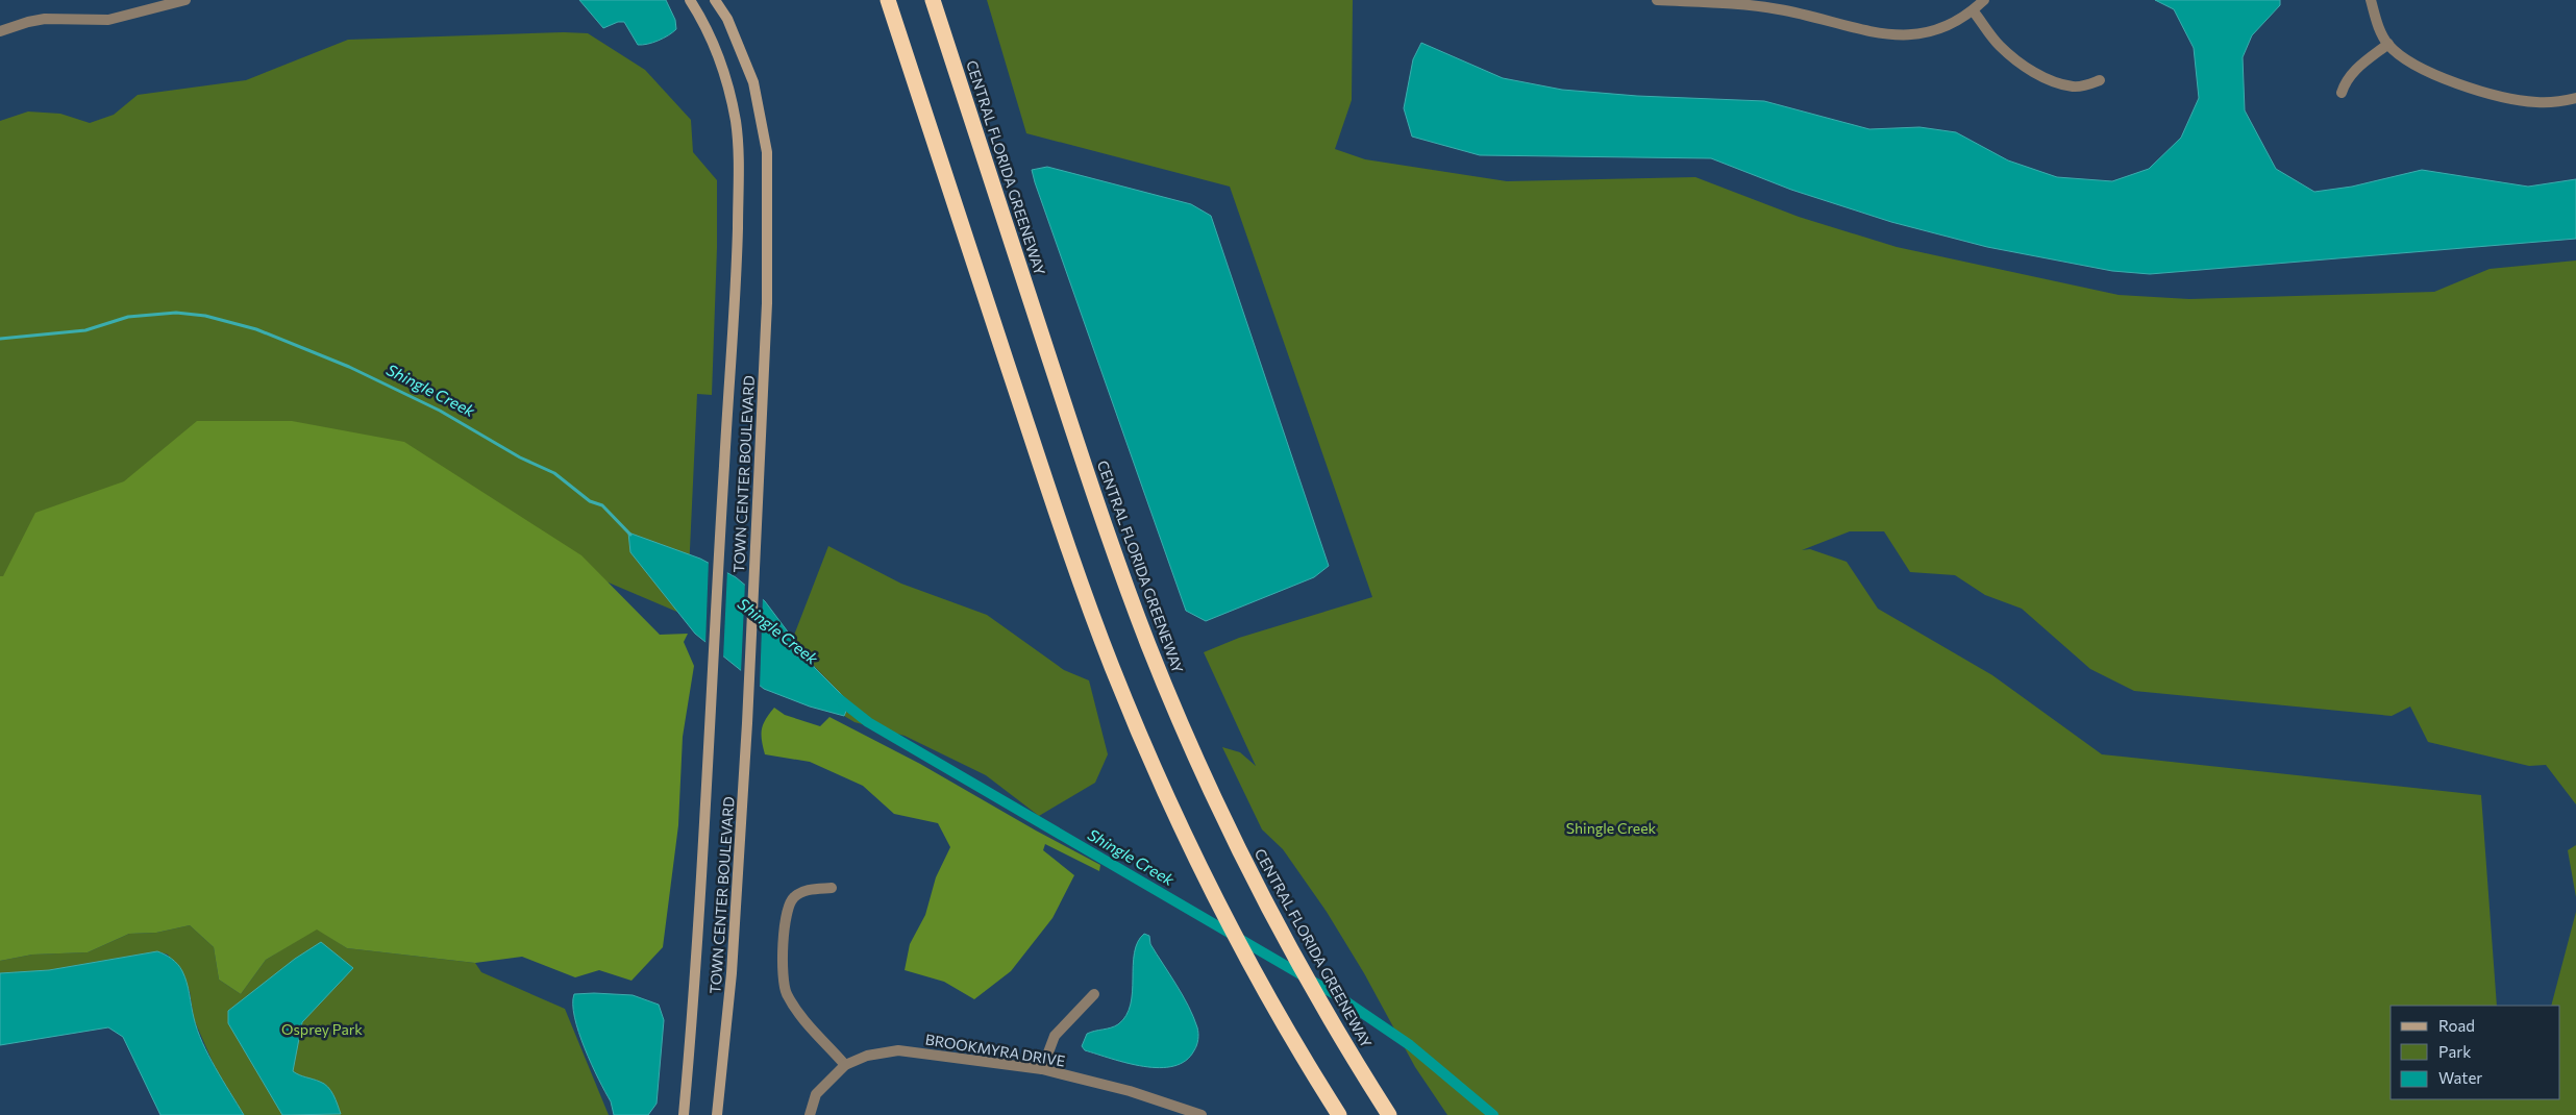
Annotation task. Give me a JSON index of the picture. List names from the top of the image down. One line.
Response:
{"streets":{"highway":["CENTRAL FLORIDA GREENEWAY"],"street":["TOWN CENTER BOULEVARD","BROOKMYRA DRIVE"]},"water":["Shingle Creek"],"parks":["Shingle Creek","Osprey Park"],"legend":["Road","Park","Water"]}
